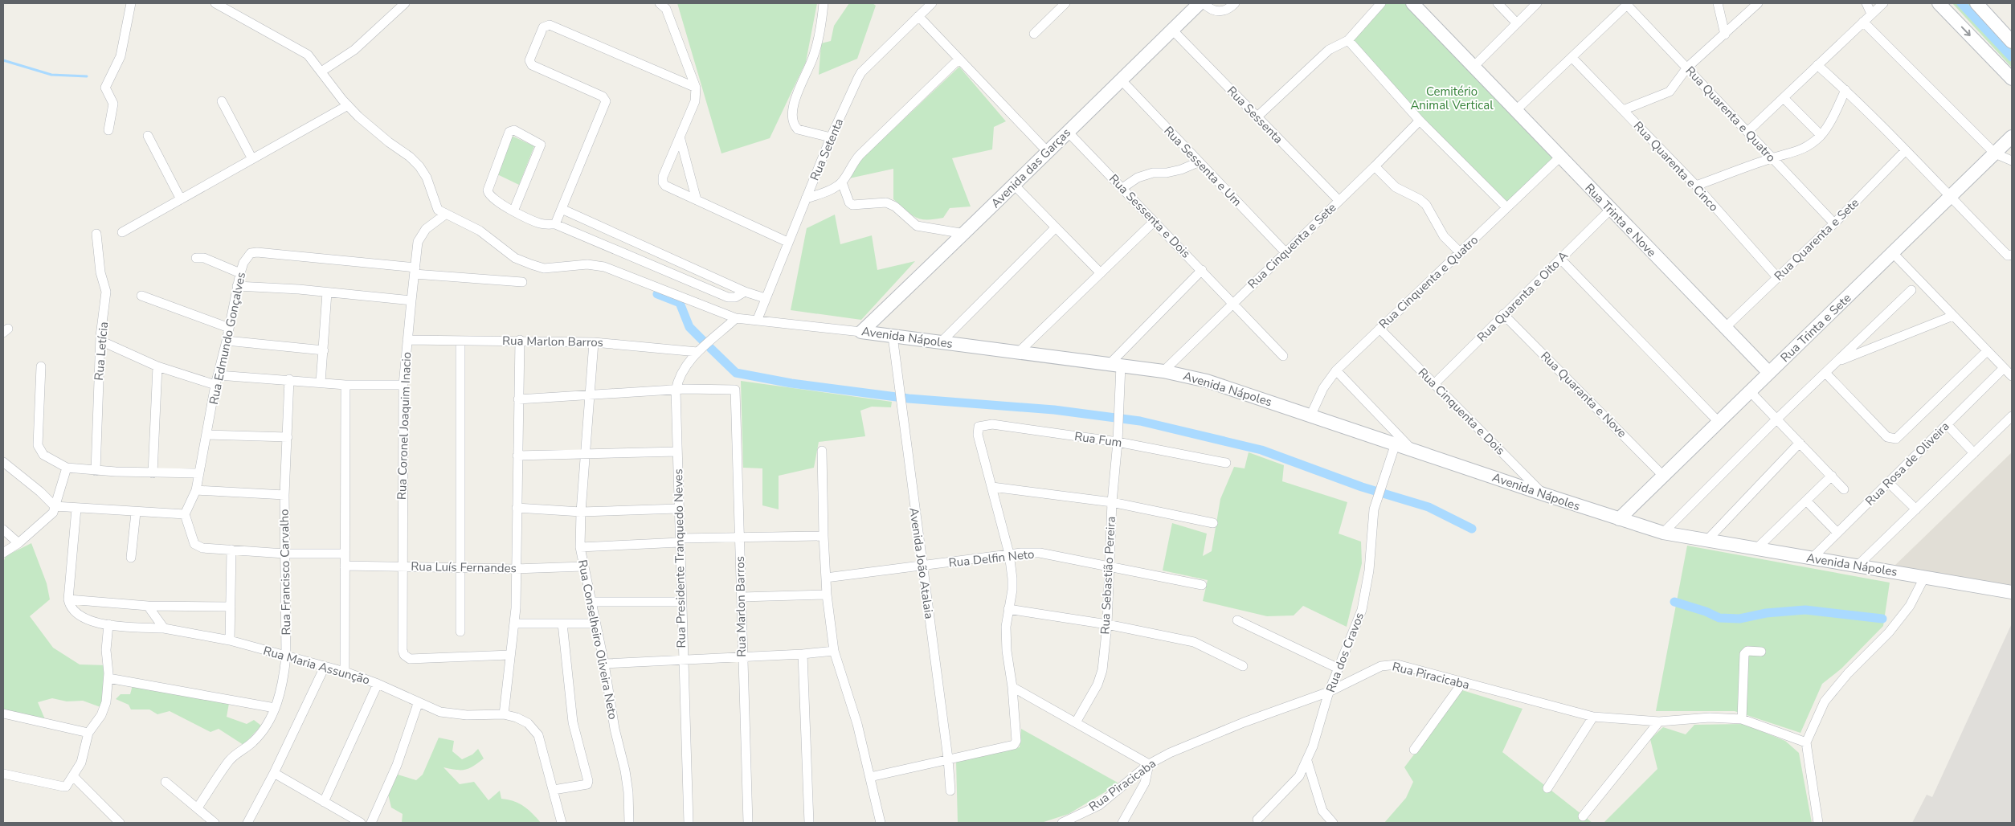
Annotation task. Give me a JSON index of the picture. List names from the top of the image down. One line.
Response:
{"streets":{"main road":["Avenida das Garças","Rua Trinta e Nove","Rua Trinta e Sete","Avenida Nápoles"],"street":["Rua Quarenta e Quatro","Rua Sessenta","Rua Setenta","Rua Sessenta e Um","Rua Quarenta e Cinco","Rua Sessenta e Dois","Rua Quarenta e Sete","Rua Cinquenta e Sete","Rua Cinquenta e Quatro","Rua Quarenta e Oito A","Rua Edmundo Gonçalves","Rua Marlon Barros","Rua Letícia","Rua Quaranta e Nove","Rua Cinquenta e Dois","Rua Coronel Joaquim Inacio","Rua Fum","Rua Rosa de Oliveira","Rua Presidente Tranquedo Neves","Rua Delfin Neto","Avenida João Atalaia","Rua Luís Fernandes","Rua Francisco Carvalho","Rua Sebastião Pereira","Rua Conselheiro Oliveira Neto","Rua dos Cravos","Rua Maria Assunção","Rua Piracicaba"]},"crossings":[["Rua Quarenta e Quatro","Rua Quarenta e Sete"],["Rua Sessenta","Avenida das Garças"],["Rua Sessenta","Rua Cinquenta e Sete"],["Rua Setenta","Avenida Nápoles"],["Rua Sessenta e Um","Avenida das Garças"],["Rua Sessenta e Um","Rua Cinquenta e Sete"],["Rua Quarenta e Cinco","Rua Quarenta e Sete"],["Avenida das Garças","Rua Sessenta e Dois"],["Avenida das Garças","Avenida Nápoles"],["Rua Sessenta e Dois","Rua Cinquenta e Sete"],["Rua Trinta e Nove","Rua Quarenta e Sete"],["Rua Trinta e Nove","Rua Cinquenta e Quatro"],["Rua Trinta e Nove","Rua Quarenta e Oito A"],["Rua Trinta e Nove","Rua Trinta e Sete"],["Rua Cinquenta e Sete","Avenida Nápoles"],["Rua Cinquenta e Quatro","Avenida Nápoles"],["Rua Cinquenta e Quatro","Rua Cinquenta e Dois"],["Rua Quarenta e Oito A","Rua Quaranta e Nove"],["Rua Quarenta e Oito A","Rua Cinquenta e Dois"],["Rua Trinta e Sete","Avenida Nápoles"],["Rua Trinta e Sete","Rua Quaranta e Nove"],["Avenida Nápoles","Rua Cinquenta e Dois"],["Avenida Nápoles","Rua Coronel Joaquim Inacio"],["Avenida Nápoles","Rua Rosa de Oliveira"],["Avenida Nápoles","Rua Presidente Tranquedo Neves"],["Avenida Nápoles","Avenida João Atalaia"],["Avenida Nápoles","Rua Sebastião Pereira"],["Avenida Nápoles","Rua dos Cravos"],["Rua Edmundo Gonçalves","Rua Coronel Joaquim Inacio"],["Rua Marlon Barros","Rua Coronel Joaquim Inacio"],["Rua Marlon Barros","Rua Presidente Tranquedo Neves"],["Rua Marlon Barros","Rua Conselheiro Oliveira Neto"],["Rua Coronel Joaquim Inacio","Rua Luís Fernandes"],["Rua Fum","Rua Sebastião Pereira"],["Rua Delfin Neto","Avenida João Atalaia"],["Rua Delfin Neto","Rua Sebastião Pereira"],["Rua Luís Fernandes","Rua Conselheiro Oliveira Neto"],["Rua Francisco Carvalho","Rua Maria Assunção"],["Rua dos Cravos","Rua Piracicaba"]],"parks":["Cemitério Animal Vertical"]}
